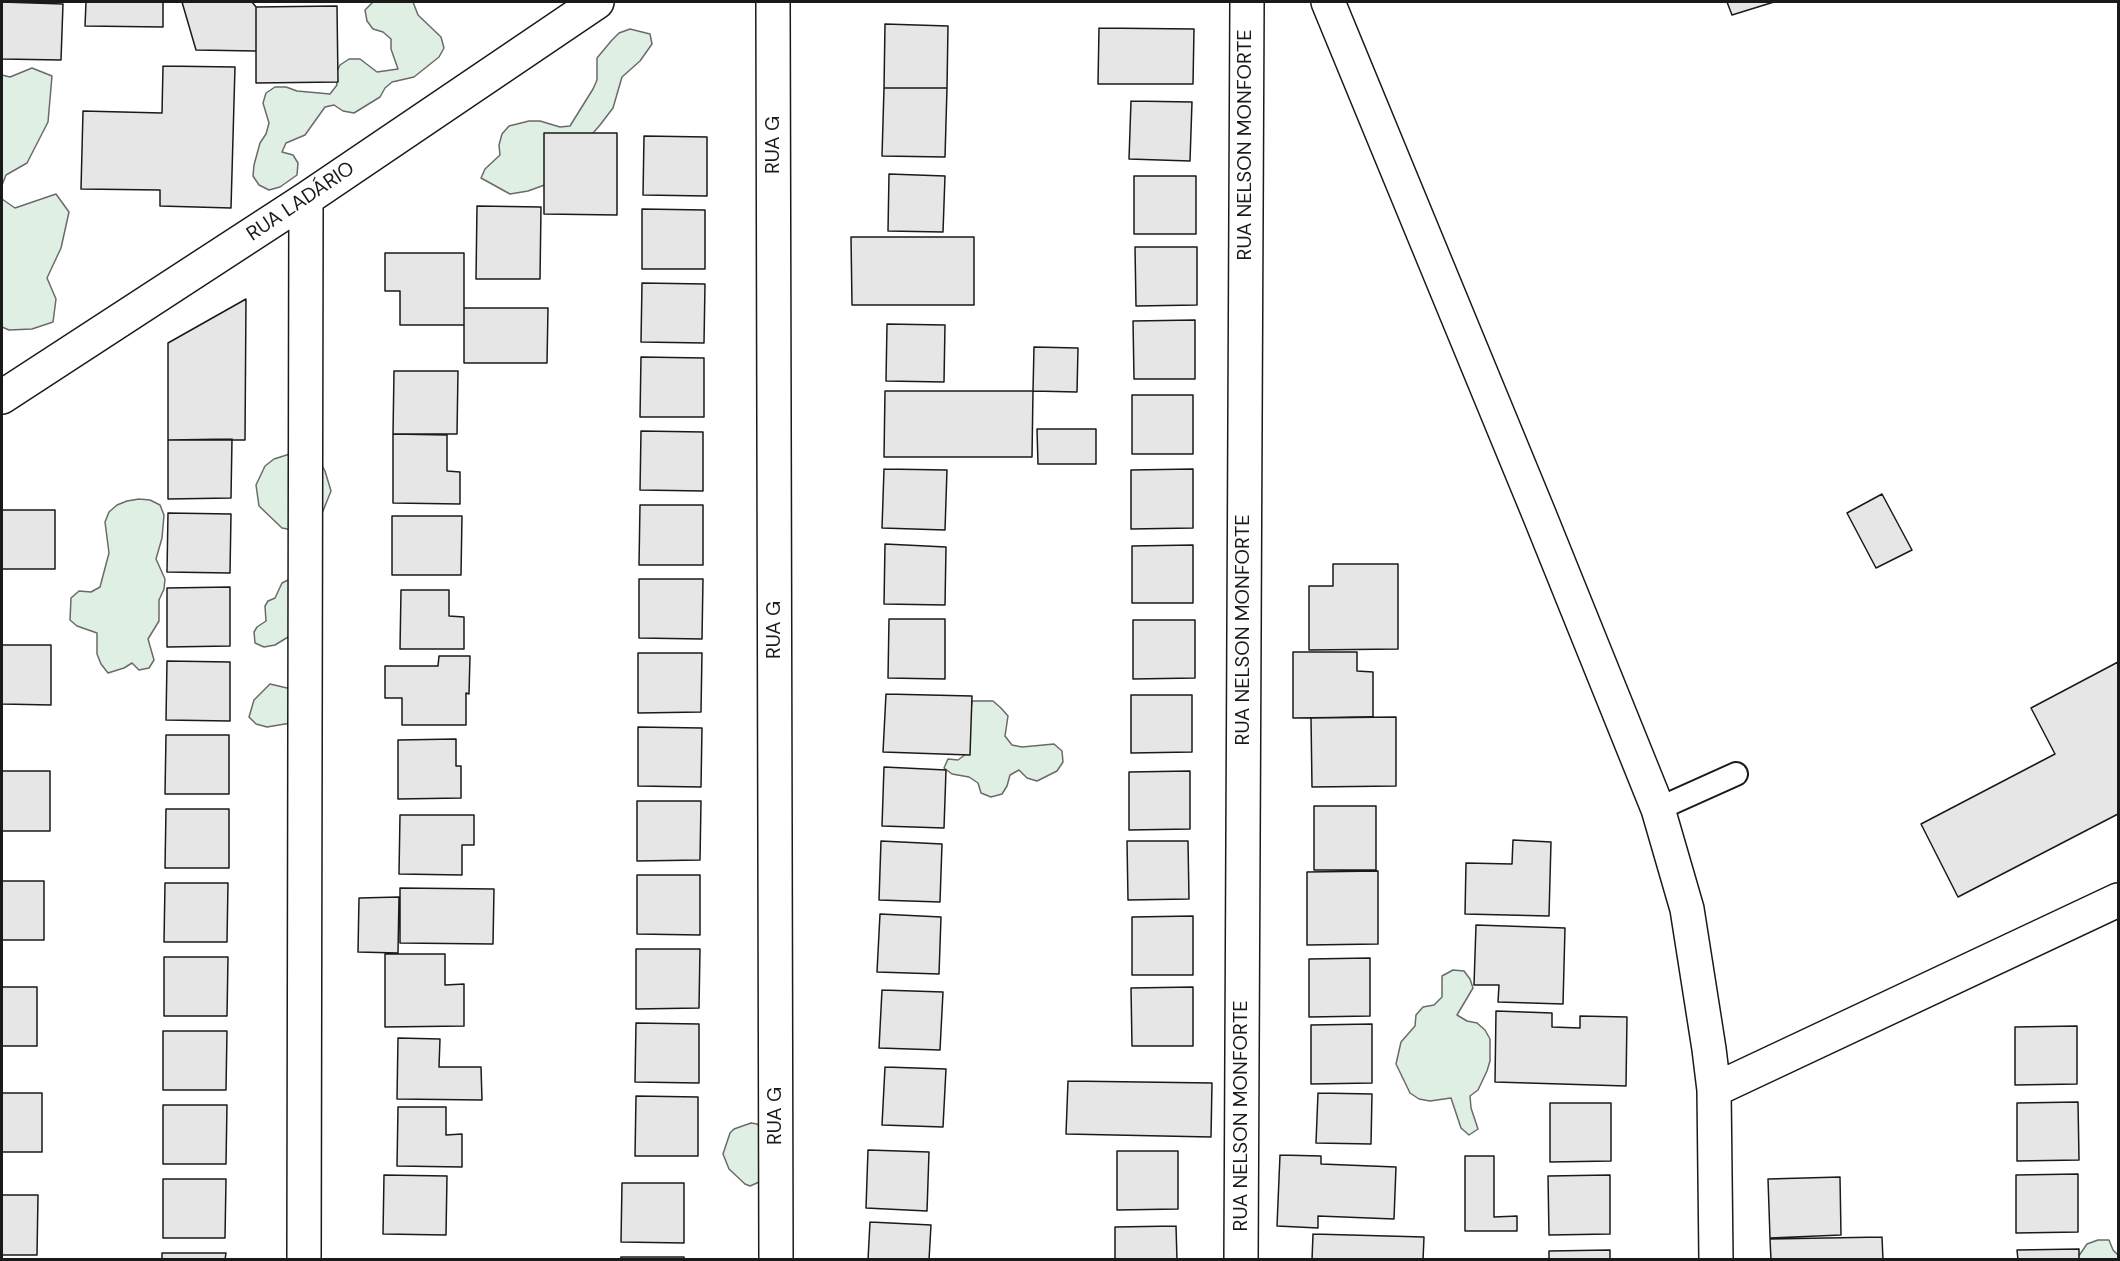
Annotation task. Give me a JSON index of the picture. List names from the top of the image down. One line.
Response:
{"streets":{"street":["RUA G","RUA NELSON MONFORTE","RUA LADÁRIO"]}}
